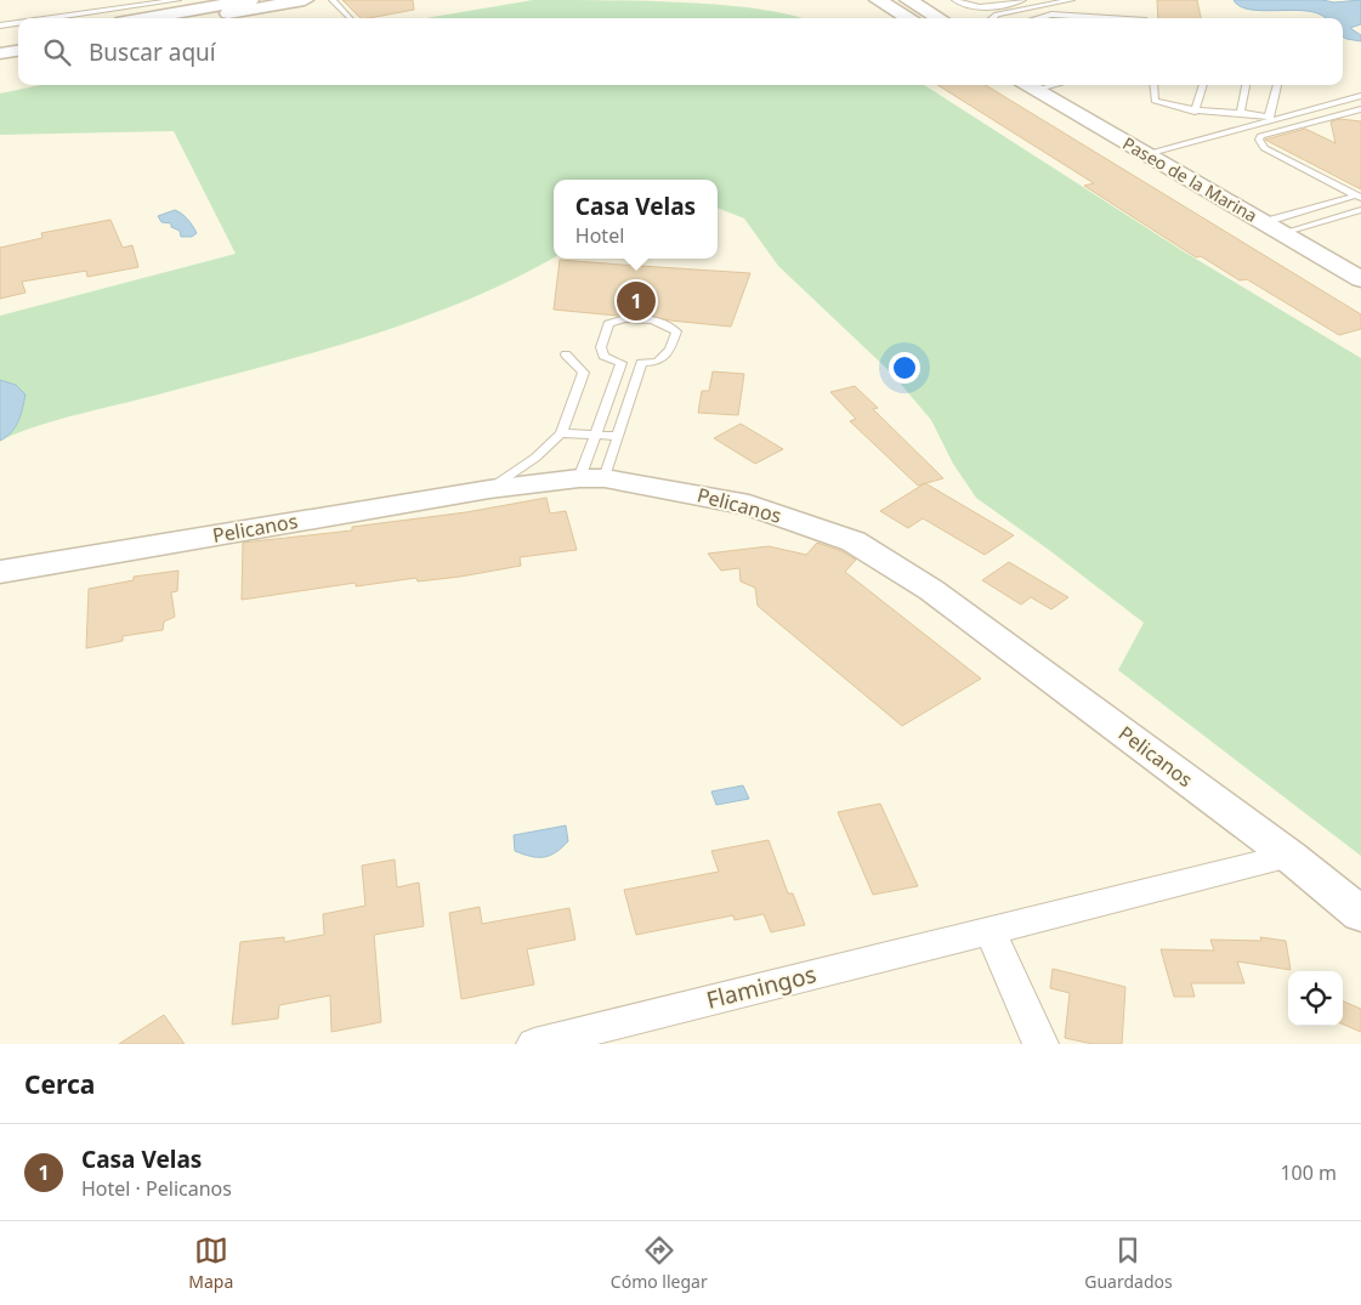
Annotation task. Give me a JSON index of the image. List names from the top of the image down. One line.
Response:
{"streets":{"street":["Paseo de la Marina","Pelicanos","Flamingos"]},"crossings":[["Pelicanos","Flamingos"]],"page":{"search":"Buscar aquí","popup":["Casa Velas","Hotel"],"pins":"1","heading":"Cerca","list":[{"mark":"1","name":"Casa Velas","note":"Hotel · Pelicanos","value":"100 m"}],"nav":["Mapa","Cómo llegar","Guardados"]}}
